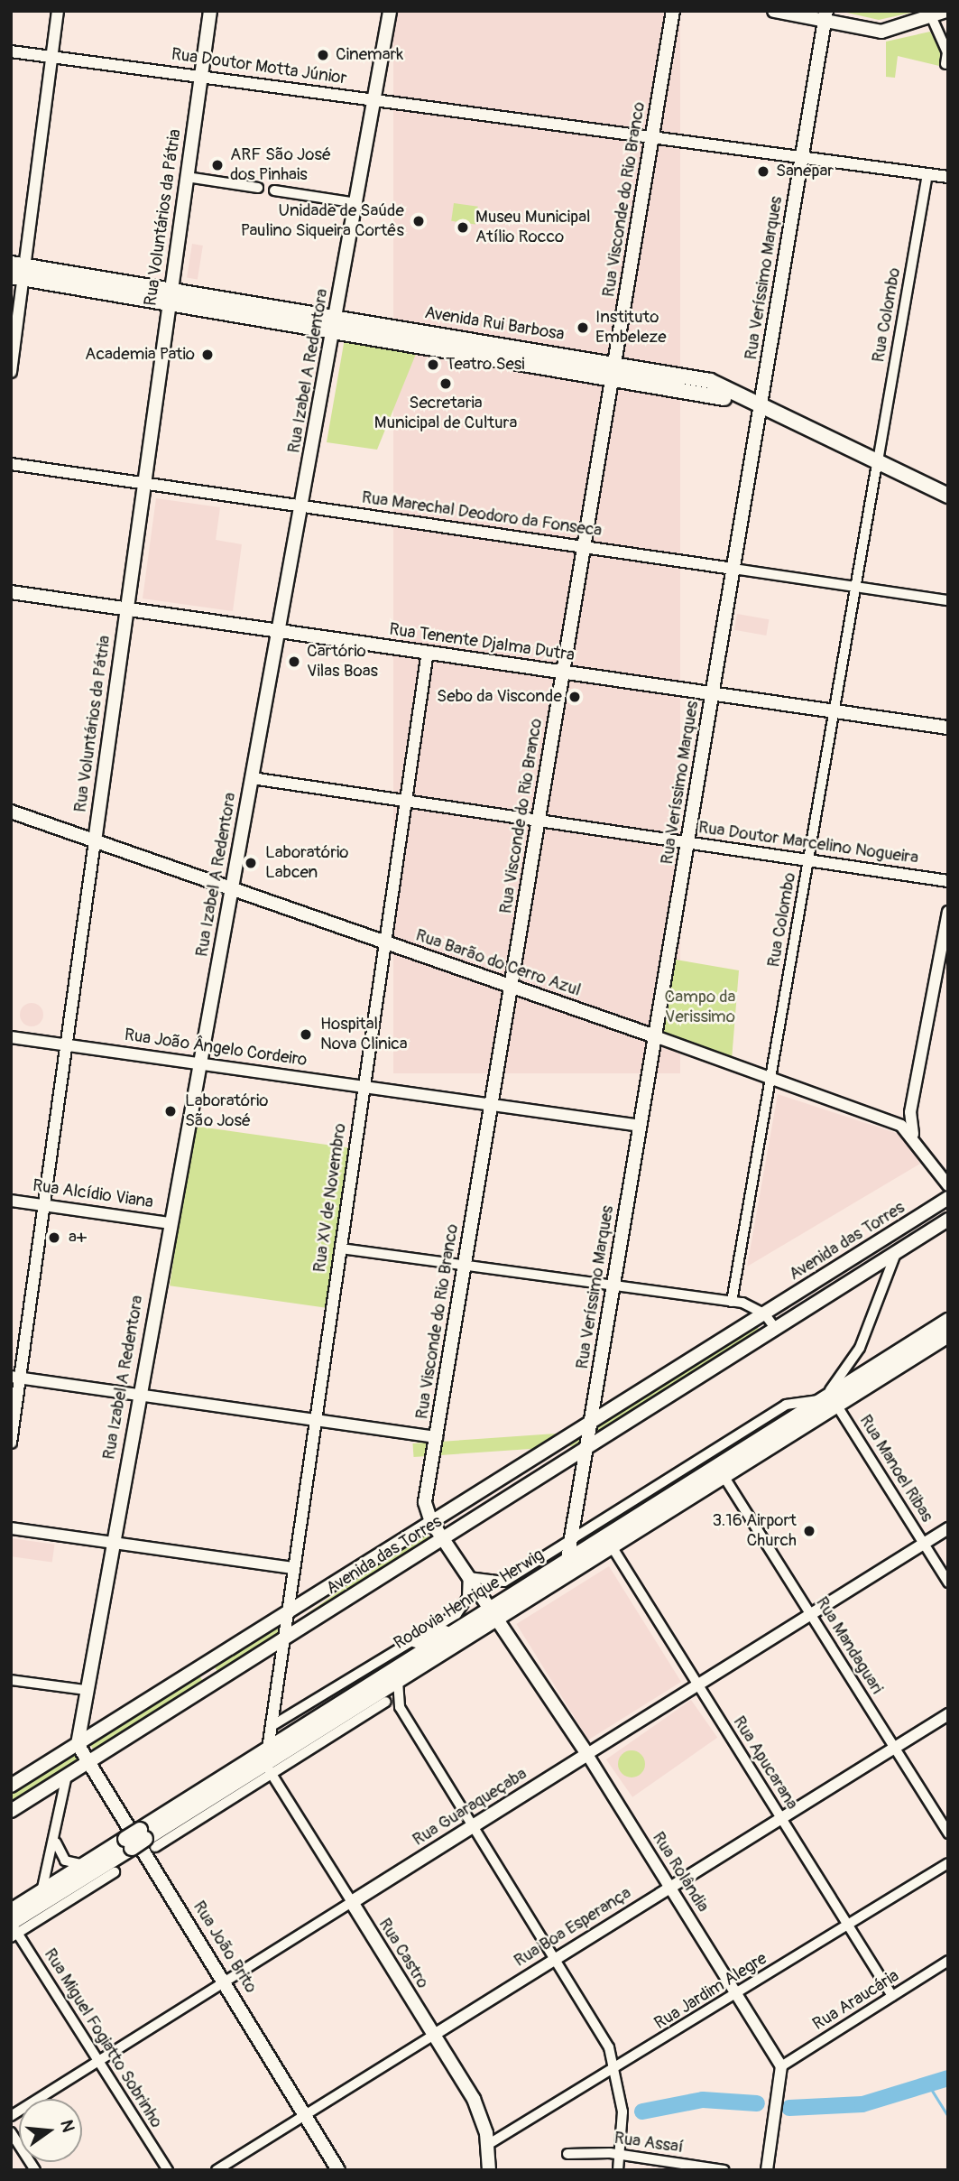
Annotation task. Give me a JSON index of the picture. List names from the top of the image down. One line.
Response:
{"streets":{"main road":["Rua Visconde do Rio Branco","Rua Voluntários da Pátria","Rua Veríssimo Marques","Avenida Rui Barbosa","Rua Izabel A Redentora","Rua Tenente Djalma Dutra","Rua Barão do Cerro Azul","Avenida das Torres","Rodovia Henrique Herwig","Rua Guaraqueçaba","Rua Rolândia","Rua João Brito","Rua Castro"],"street":["Rua Doutor Motta Júnior","Rua Colombo","Rua Marechal Deodoro da Fonseca","Rua Doutor Marcelino Nogueira","Rua João Ângelo Cordeiro","Rua Alcídio Viana","Rua XV de Novembro","Rua Manoel Ribas","Rua Mandaguari","Rua Apucarana","Rua Boa Esperança","Rua Jardim Alegre","Rua Araucária","Rua Miguel Fogiatto Sobrinho","Rua Assaí"]},"crossings":[["Rua Doutor Motta Júnior","Rua Visconde do Rio Branco"],["Rua Doutor Motta Júnior","Rua Voluntários da Pátria"],["Rua Doutor Motta Júnior","Rua Veríssimo Marques"],["Rua Doutor Motta Júnior","Rua Colombo"],["Rua Doutor Motta Júnior","Rua Izabel A Redentora"],["Rua Visconde do Rio Branco","Avenida Rui Barbosa"],["Rua Visconde do Rio Branco","Rua Marechal Deodoro da Fonseca"],["Rua Visconde do Rio Branco","Rua Tenente Djalma Dutra"],["Rua Visconde do Rio Branco","Rua Doutor Marcelino Nogueira"],["Rua Visconde do Rio Branco","Rua Barão do Cerro Azul"],["Rua Visconde do Rio Branco","Rua João Ângelo Cordeiro"],["Rua Visconde do Rio Branco","Avenida das Torres"],["Rua Visconde do Rio Branco","Rodovia Henrique Herwig"],["Rua Visconde do Rio Branco","Rua Rolândia"],["Rua Voluntários da Pátria","Avenida Rui Barbosa"],["Rua Voluntários da Pátria","Rua Marechal Deodoro da Fonseca"],["Rua Voluntários da Pátria","Rua Tenente Djalma Dutra"],["Rua Voluntários da Pátria","Rua Barão do Cerro Azul"],["Rua Voluntários da Pátria","Rua João Ângelo Cordeiro"],["Rua Voluntários da Pátria","Rua Alcídio Viana"],["Rua Veríssimo Marques","Avenida Rui Barbosa"],["Rua Veríssimo Marques","Rua Marechal Deodoro da Fonseca"],["Rua Veríssimo Marques","Rua Tenente Djalma Dutra"],["Rua Veríssimo Marques","Rua Doutor Marcelino Nogueira"],["Rua Veríssimo Marques","Rua Barão do Cerro Azul"],["Rua Veríssimo Marques","Rua João Ângelo Cordeiro"],["Rua Veríssimo Marques","Avenida das Torres"],["Rua Veríssimo Marques","Rodovia Henrique Herwig"],["Rua Colombo","Avenida Rui Barbosa"],["Rua Colombo","Rua Marechal Deodoro da Fonseca"],["Rua Colombo","Rua Tenente Djalma Dutra"],["Rua Colombo","Rua Doutor Marcelino Nogueira"],["Rua Colombo","Rua Barão do Cerro Azul"],["Avenida Rui Barbosa","Rua Izabel A Redentora"],["Rua Izabel A Redentora","Rua Marechal Deodoro da Fonseca"],["Rua Izabel A Redentora","Rua Tenente Djalma Dutra"],["Rua Izabel A Redentora","Rua Doutor Marcelino Nogueira"],["Rua Izabel A Redentora","Rua Barão do Cerro Azul"],["Rua Izabel A Redentora","Rua João Ângelo Cordeiro"],["Rua Izabel A Redentora","Rua Alcídio Viana"],["Rua Izabel A Redentora","Avenida das Torres"],["Rua Izabel A Redentora","Rua João Brito"],["Rua Tenente Djalma Dutra","Rua XV de Novembro"],["Rua Doutor Marcelino Nogueira","Rua XV de Novembro"],["Rua Barão do Cerro Azul","Rua XV de Novembro"],["Rua João Ângelo Cordeiro","Rua XV de Novembro"],["Rua XV de Novembro","Avenida das Torres"],["Rua XV de Novembro","Rodovia Henrique Herwig"],["Rua XV de Novembro","Rua Castro"],["Avenida das Torres","Rua João Brito"],["Rua Manoel Ribas","Rodovia Henrique Herwig"],["Rua Manoel Ribas","Rua Guaraqueçaba"],["Rodovia Henrique Herwig","Rua Mandaguari"],["Rodovia Henrique Herwig","Rua Apucarana"],["Rodovia Henrique Herwig","Rua Rolândia"],["Rodovia Henrique Herwig","Rua Castro"],["Rodovia Henrique Herwig","Rua Miguel Fogiatto Sobrinho"],["Rua Mandaguari","Rua Guaraqueçaba"],["Rua Mandaguari","Rua Boa Esperança"],["Rua Apucarana","Rua Guaraqueçaba"],["Rua Apucarana","Rua Boa Esperança"],["Rua Apucarana","Rua Jardim Alegre"],["Rua Apucarana","Rua Araucária"],["Rua Guaraqueçaba","Rua Rolândia"],["Rua Guaraqueçaba","Rua João Brito"],["Rua Guaraqueçaba","Rua Castro"],["Rua Guaraqueçaba","Rua Miguel Fogiatto Sobrinho"],["Rua Rolândia","Rua Boa Esperança"],["Rua Rolândia","Rua Jardim Alegre"],["Rua Rolândia","Rua Araucária"],["Rua Boa Esperança","Rua João Brito"],["Rua Boa Esperança","Rua Castro"],["Rua Castro","Rua Jardim Alegre"]],"parks":["Campo da Verissimo"],"places":["Cinemark","ARF São José dos Pinhais","Sanepar","Unidade de Saúde Paulino Siqueira Cortês","Museu Municipal Atílio Rocco","Instituto Embeleze","Academia Patio","Teatro Sesi","Secretaria Municipal de Cultura","Cartório Vilas Boas","Sebo da Visconde","Laboratório Labcen","Hospital Nova Clinica","Laboratório São José","a+","3.16 Airport Church"],"north":"right"}
